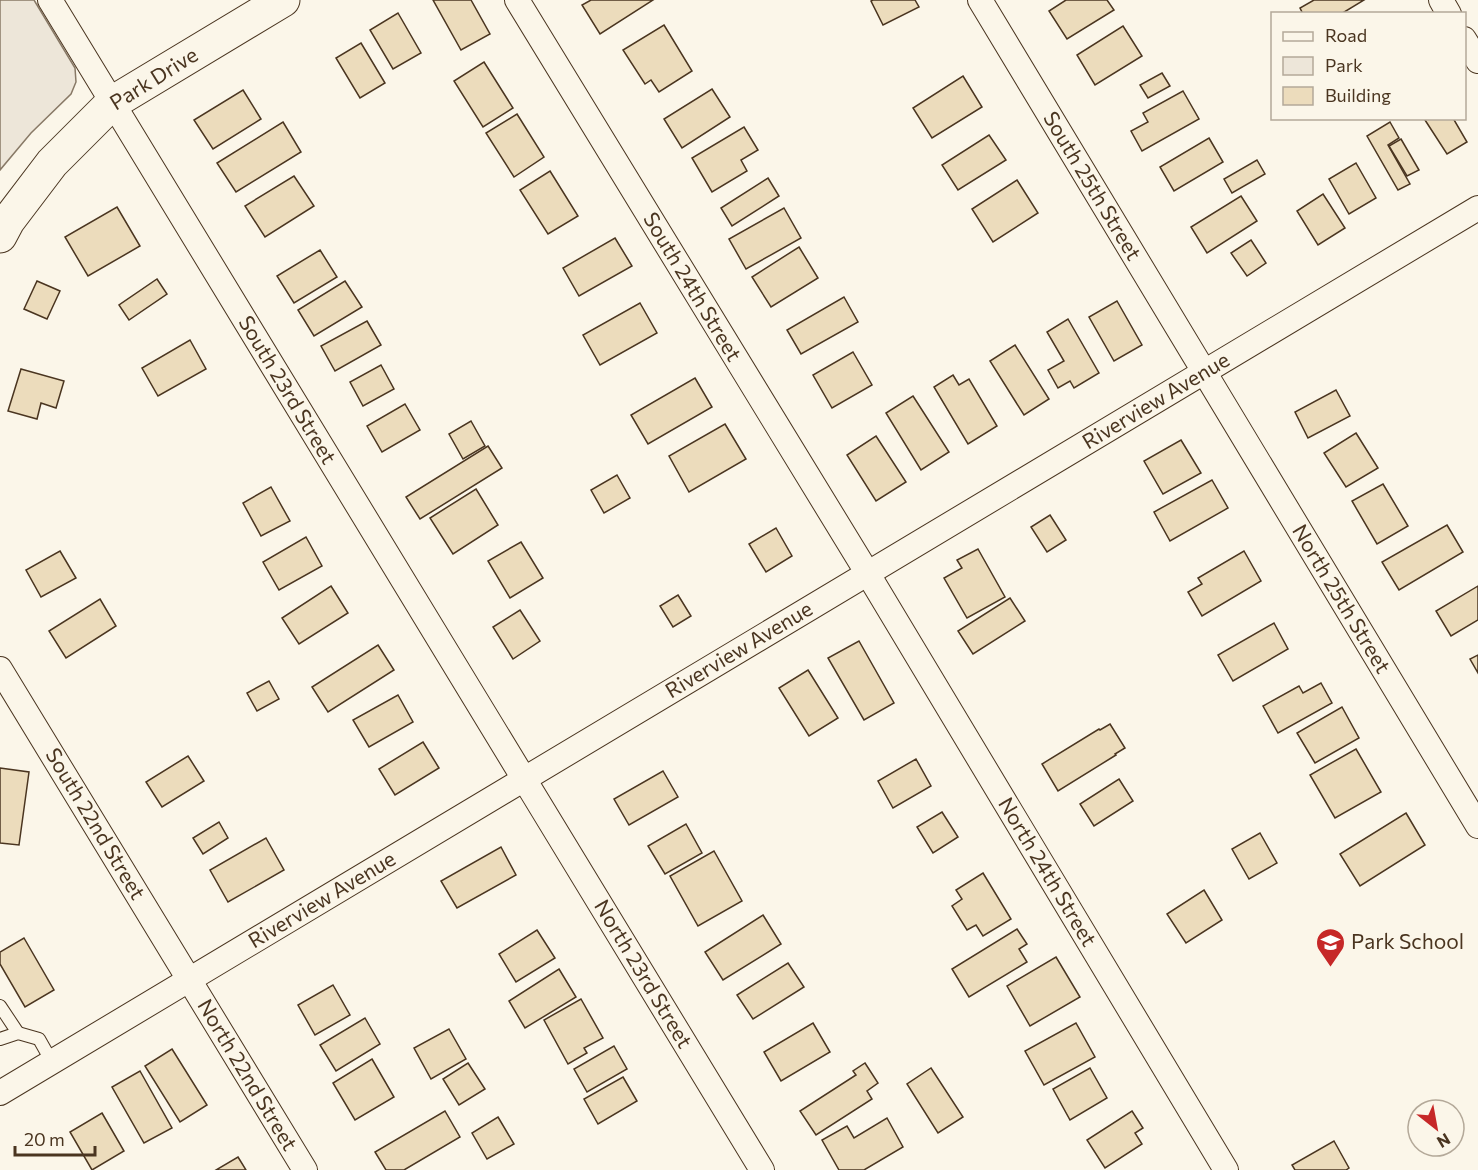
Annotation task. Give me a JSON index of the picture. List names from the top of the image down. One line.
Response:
{"streets":{"main road":["Park Drive"],"street":["South 25th Street","South 24th Street","South 23rd Street","Riverview Avenue","North 25th Street","South 22nd Street","North 24th Street","North 23rd Street","North 22nd Street"]},"crossings":[["Park Drive","South 23rd Street"],["South 25th Street","Riverview Avenue"],["South 25th Street","North 25th Street"],["South 24th Street","Riverview Avenue"],["South 24th Street","North 24th Street"],["South 23rd Street","Riverview Avenue"],["South 23rd Street","North 23rd Street"],["Riverview Avenue","North 25th Street"],["Riverview Avenue","South 22nd Street"],["Riverview Avenue","North 24th Street"],["Riverview Avenue","North 23rd Street"],["Riverview Avenue","North 22nd Street"],["South 22nd Street","North 22nd Street"]],"places":{"school or university":["Park School"]},"legend":["Road","Park","Building"],"scale_bar":"20 m","north":"bottom right"}
